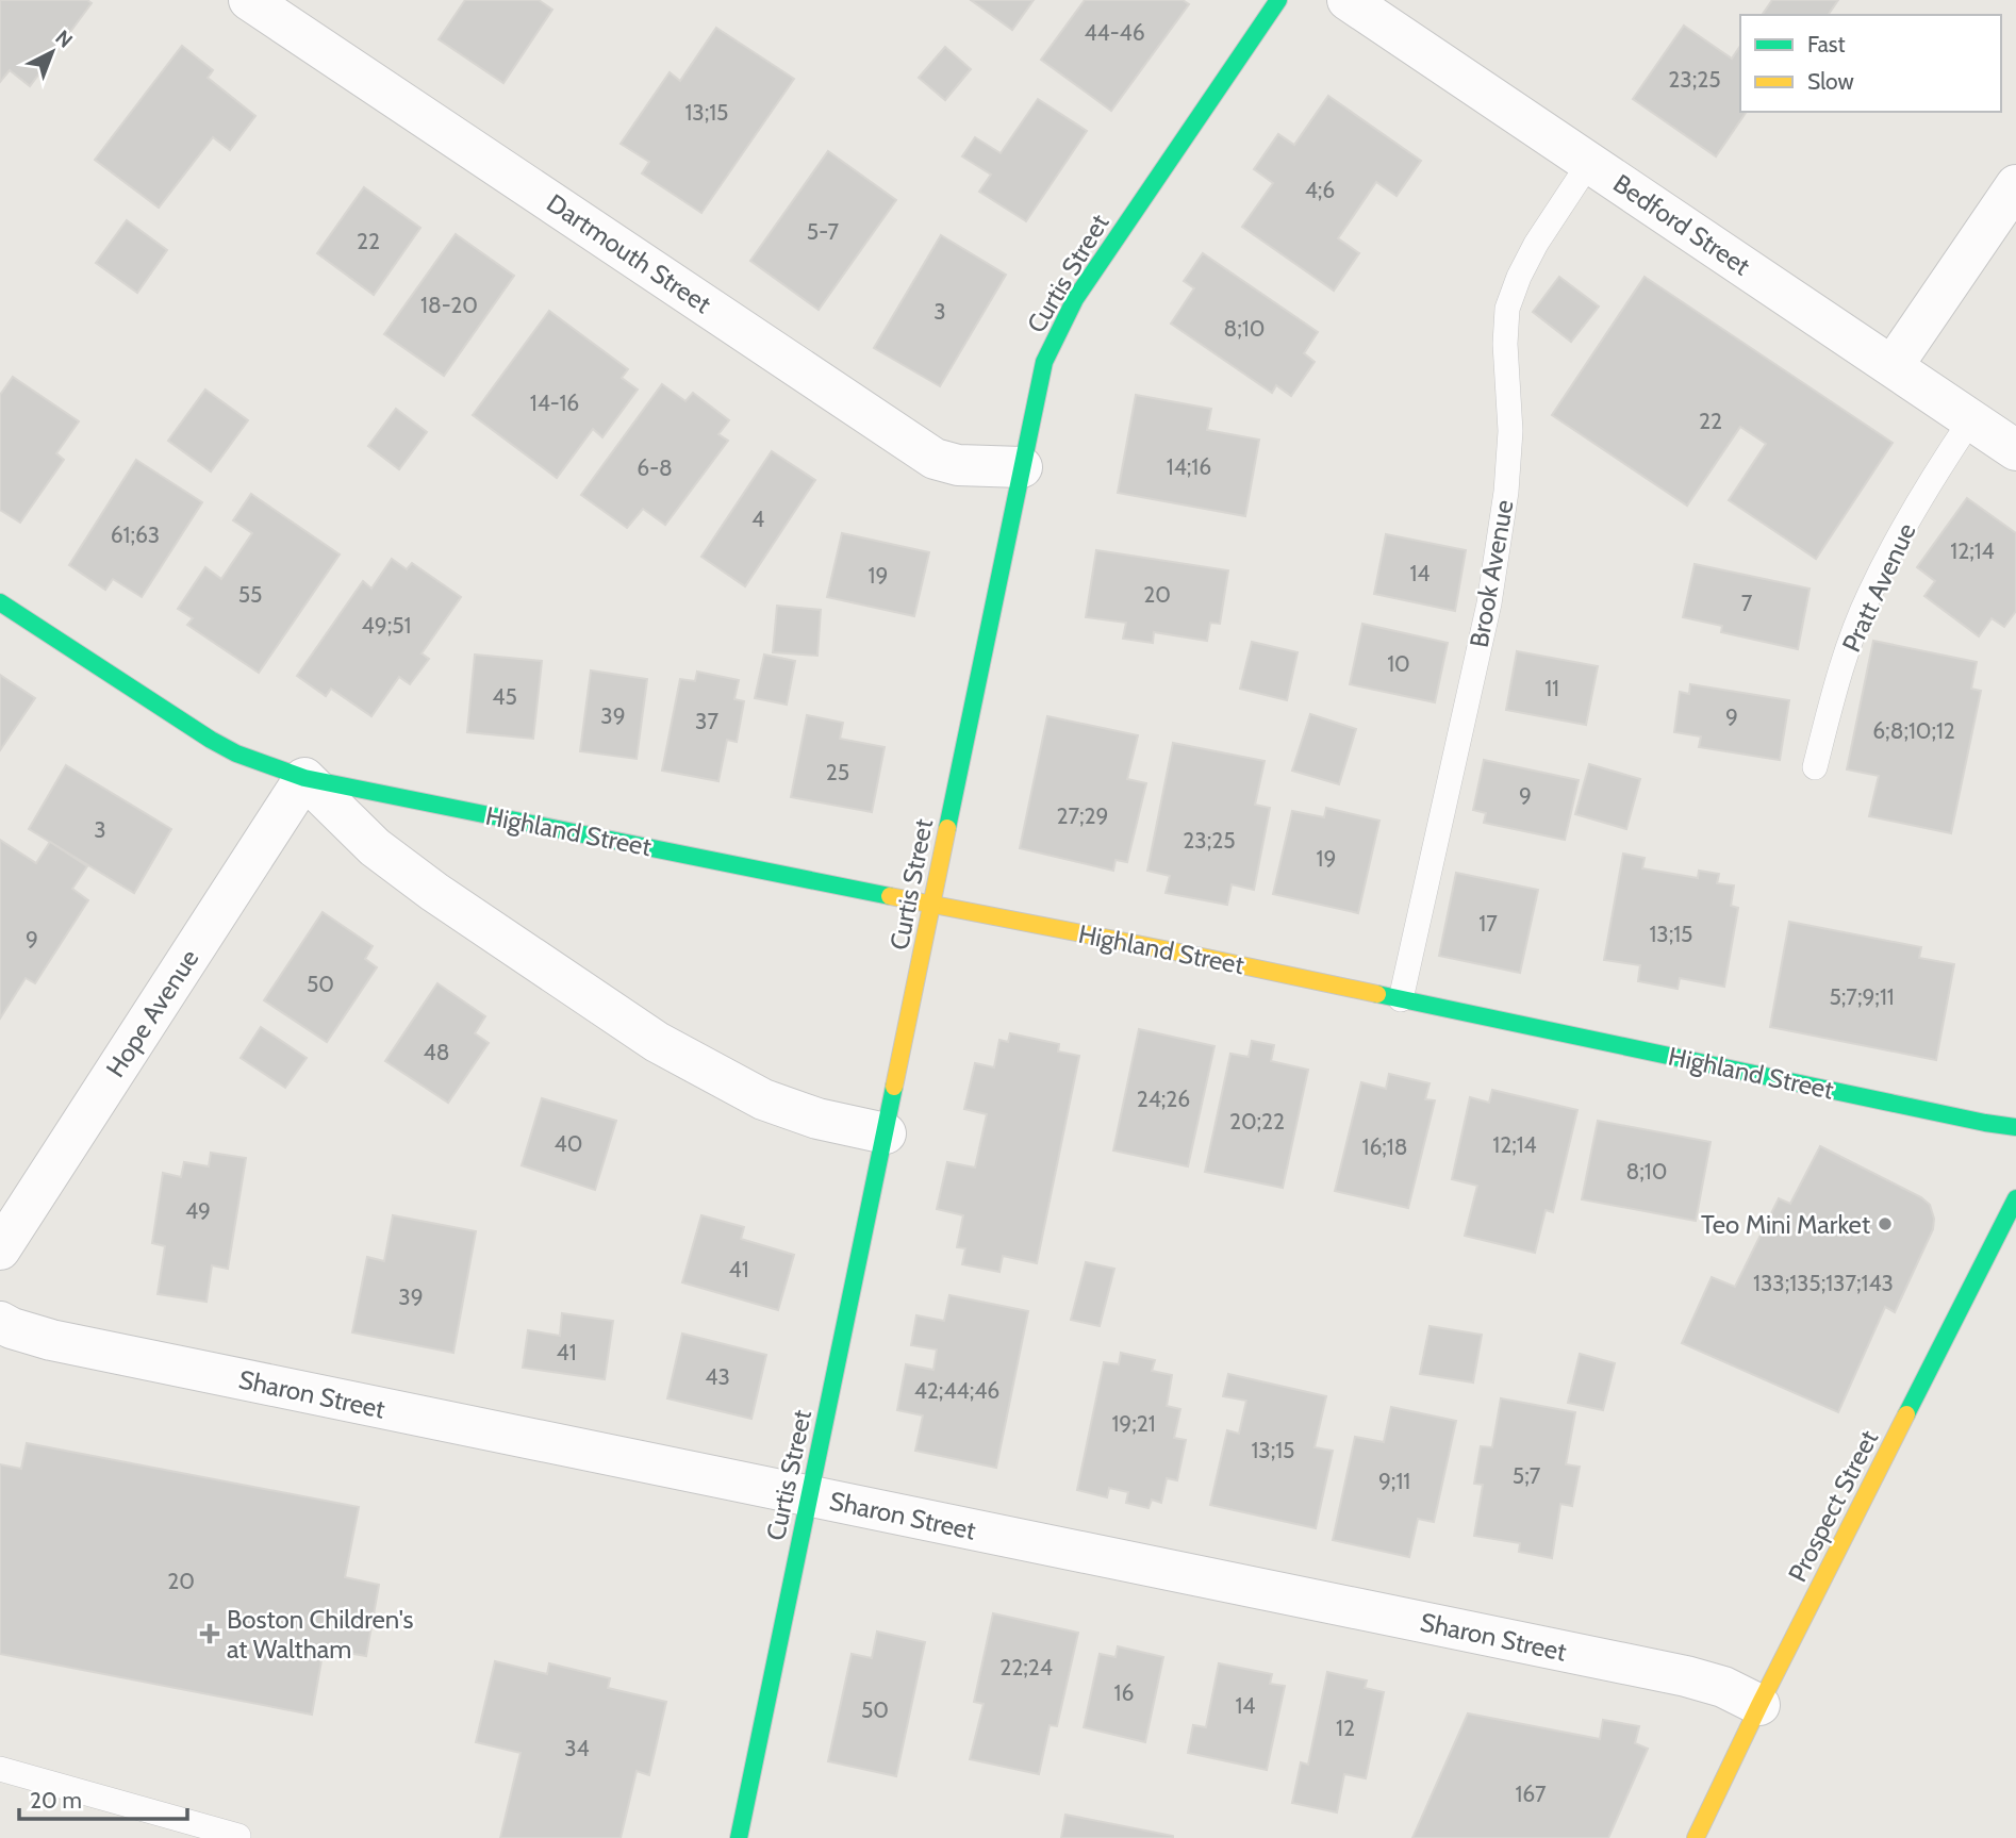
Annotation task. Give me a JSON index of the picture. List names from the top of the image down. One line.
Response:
{"streets":{"street":["Bedford Street","Dartmouth Street","Curtis Street","Highland Street","Hope Avenue","Sharon Street","Prospect Street"],"lane":["Brook Avenue","Pratt Avenue"]},"crossings":[["Bedford Street","Brook Avenue"],["Bedford Street","Pratt Avenue"],["Dartmouth Street","Curtis Street"],["Curtis Street","Highland Street"],["Curtis Street","Sharon Street"],["Brook Avenue","Highland Street"],["Highland Street","Hope Avenue"],["Sharon Street","Prospect Street"]],"places":{"other":["Teo Mini Market"],"health":["Boston Children's at Waltham"]},"house_numbers":["44-46","23;25","13;15","4;6","5-7","22","18-20","3","8;10","14-16","22","14;16","6-8","4","61;63","12;14","14","19","55","20","7","49;51","10","11","45","39","9","37","6;8;10;12","25","9","27;29","3","23;25","19","17","13;15","9","50","5;7;9;11","48","24;26","20;22","40","12;14","16;18","8;10","49","41","133;135;137;143","39","41","43","42;44;46","19;21","13;15","5;7","9;11","20","22;24","16","14","50","12","34","167"],"legend":["Fast","Slow"],"scale_bar":"20 m","north":"top right"}
